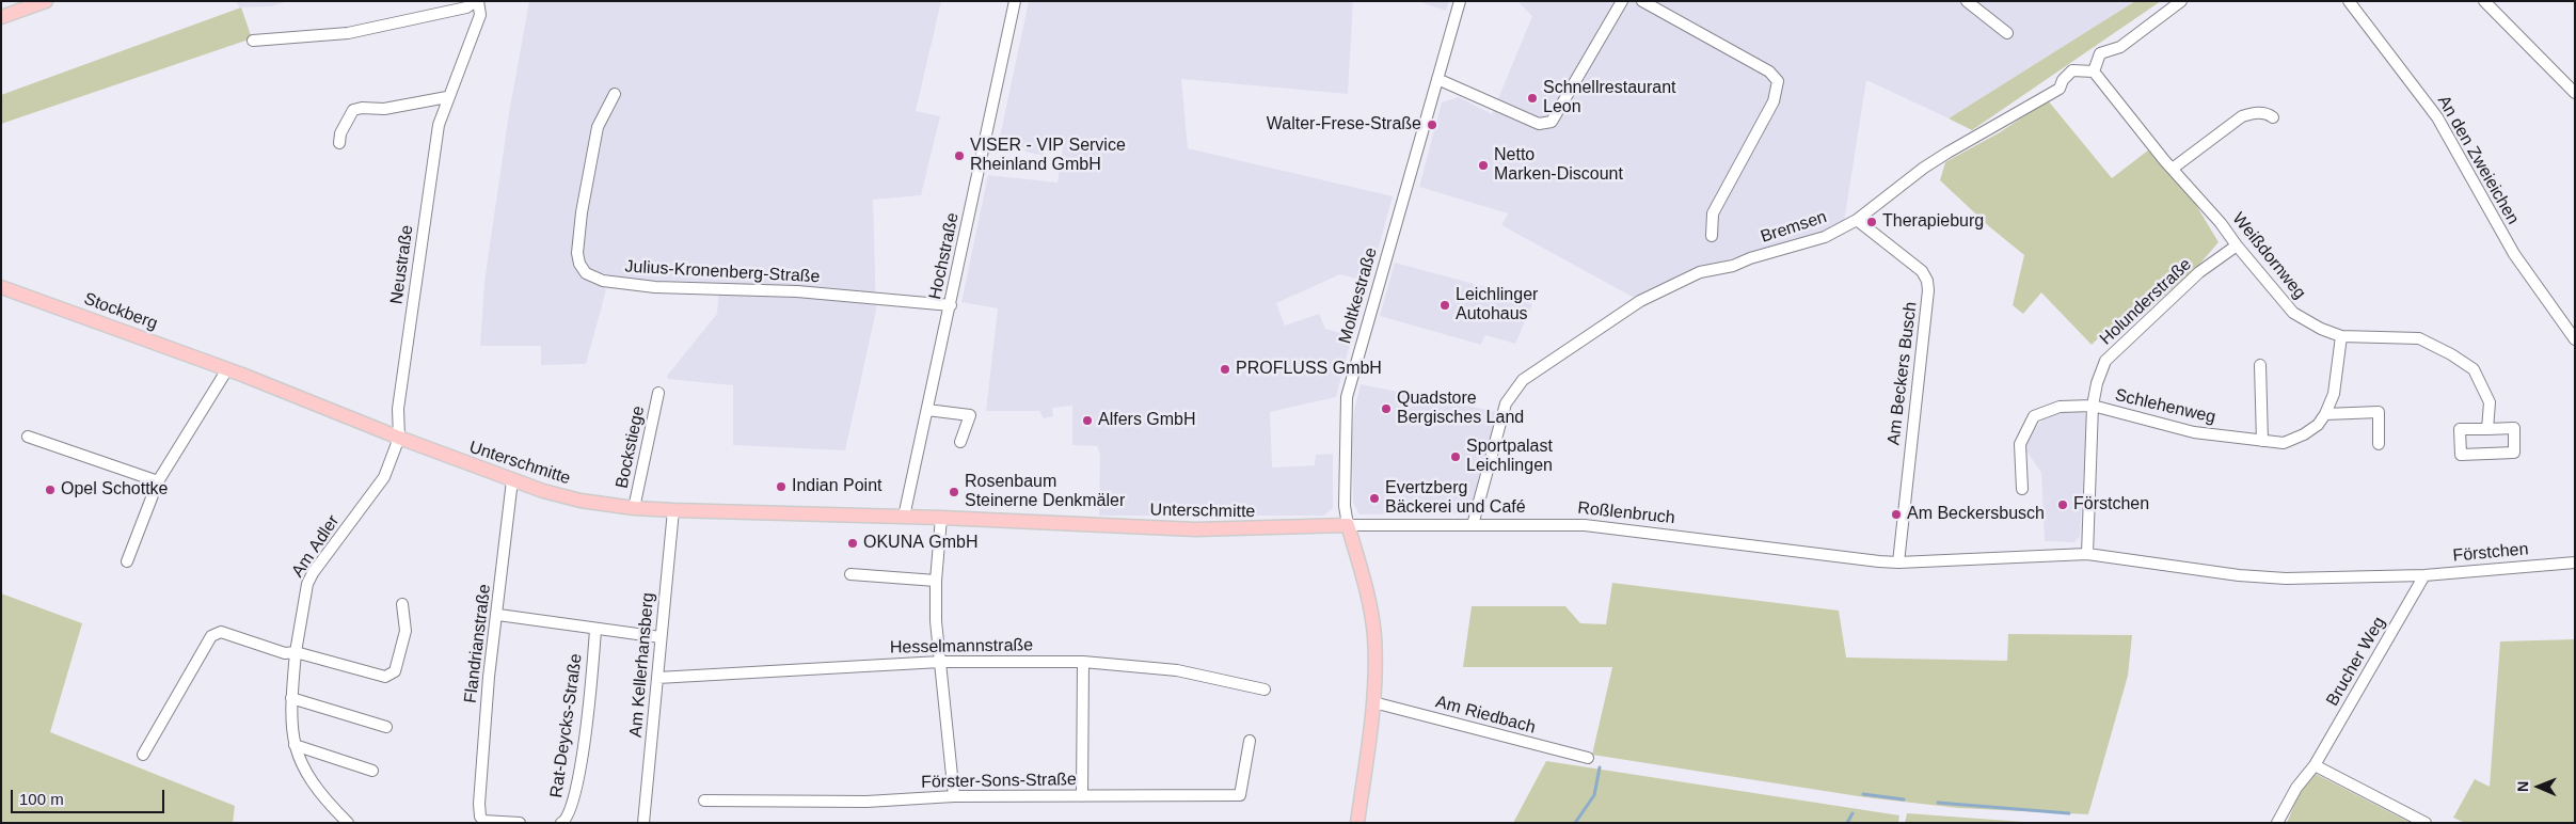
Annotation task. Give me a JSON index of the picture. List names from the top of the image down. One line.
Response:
{"streets":{"main road":["Stockberg","Unterschmitte"],"street":["An den Zweieichen","Bremsen","Hochstraße","Weißdornweg","Neustraße","Julius-Kronenberg-Straße","Moltkestraße","Holunderstraße","Am Beckers Busch","Schlehenweg","Bockstiege","Roßlenbruch","Am Adler","Förstchen","Flandrianstraße","Hesselmannstraße","Brucher Weg","Am Kellerhansberg","Am Riedbach","Rat-Deycks-Straße","Förster-Sons-Straße"]},"crossings":[["Bremsen","Weißdornweg"],["Bremsen","Am Beckers Busch"],["Bremsen","Roßlenbruch"],["Hochstraße","Julius-Kronenberg-Straße"],["Hochstraße","Unterschmitte"],["Weißdornweg","Holunderstraße"],["Weißdornweg","Schlehenweg"],["Neustraße","Stockberg"],["Neustraße","Unterschmitte"],["Neustraße","Am Adler"],["Moltkestraße","Unterschmitte"],["Moltkestraße","Roßlenbruch"],["Holunderstraße","Schlehenweg"],["Holunderstraße","Förstchen"],["Stockberg","Unterschmitte"],["Stockberg","Am Adler"],["Am Beckers Busch","Roßlenbruch"],["Am Beckers Busch","Förstchen"],["Bockstiege","Unterschmitte"],["Unterschmitte","Roßlenbruch"],["Unterschmitte","Am Adler"],["Unterschmitte","Flandrianstraße"],["Unterschmitte","Am Kellerhansberg"],["Roßlenbruch","Förstchen"],["Förstchen","Brucher Weg"],["Hesselmannstraße","Am Kellerhansberg"]],"places":["Schnellrestaurant Leon","Walter-Frese-Straße","VISER - VIP Service Rheinland GmbH","Netto Marken-Discount","Therapieburg","Leichlinger Autohaus","PROFLUSS GmbH","Quadstore Bergisches Land","Alfers GmbH","Sportpalast Leichlingen","Indian Point","Opel Schottke","Rosenbaum Steinerne Denkmäler","Evertzberg Bäckerei und Café","Förstchen","Am Beckersbusch","OKUNA GmbH"],"scale_bar":"100 m","north":"left"}
